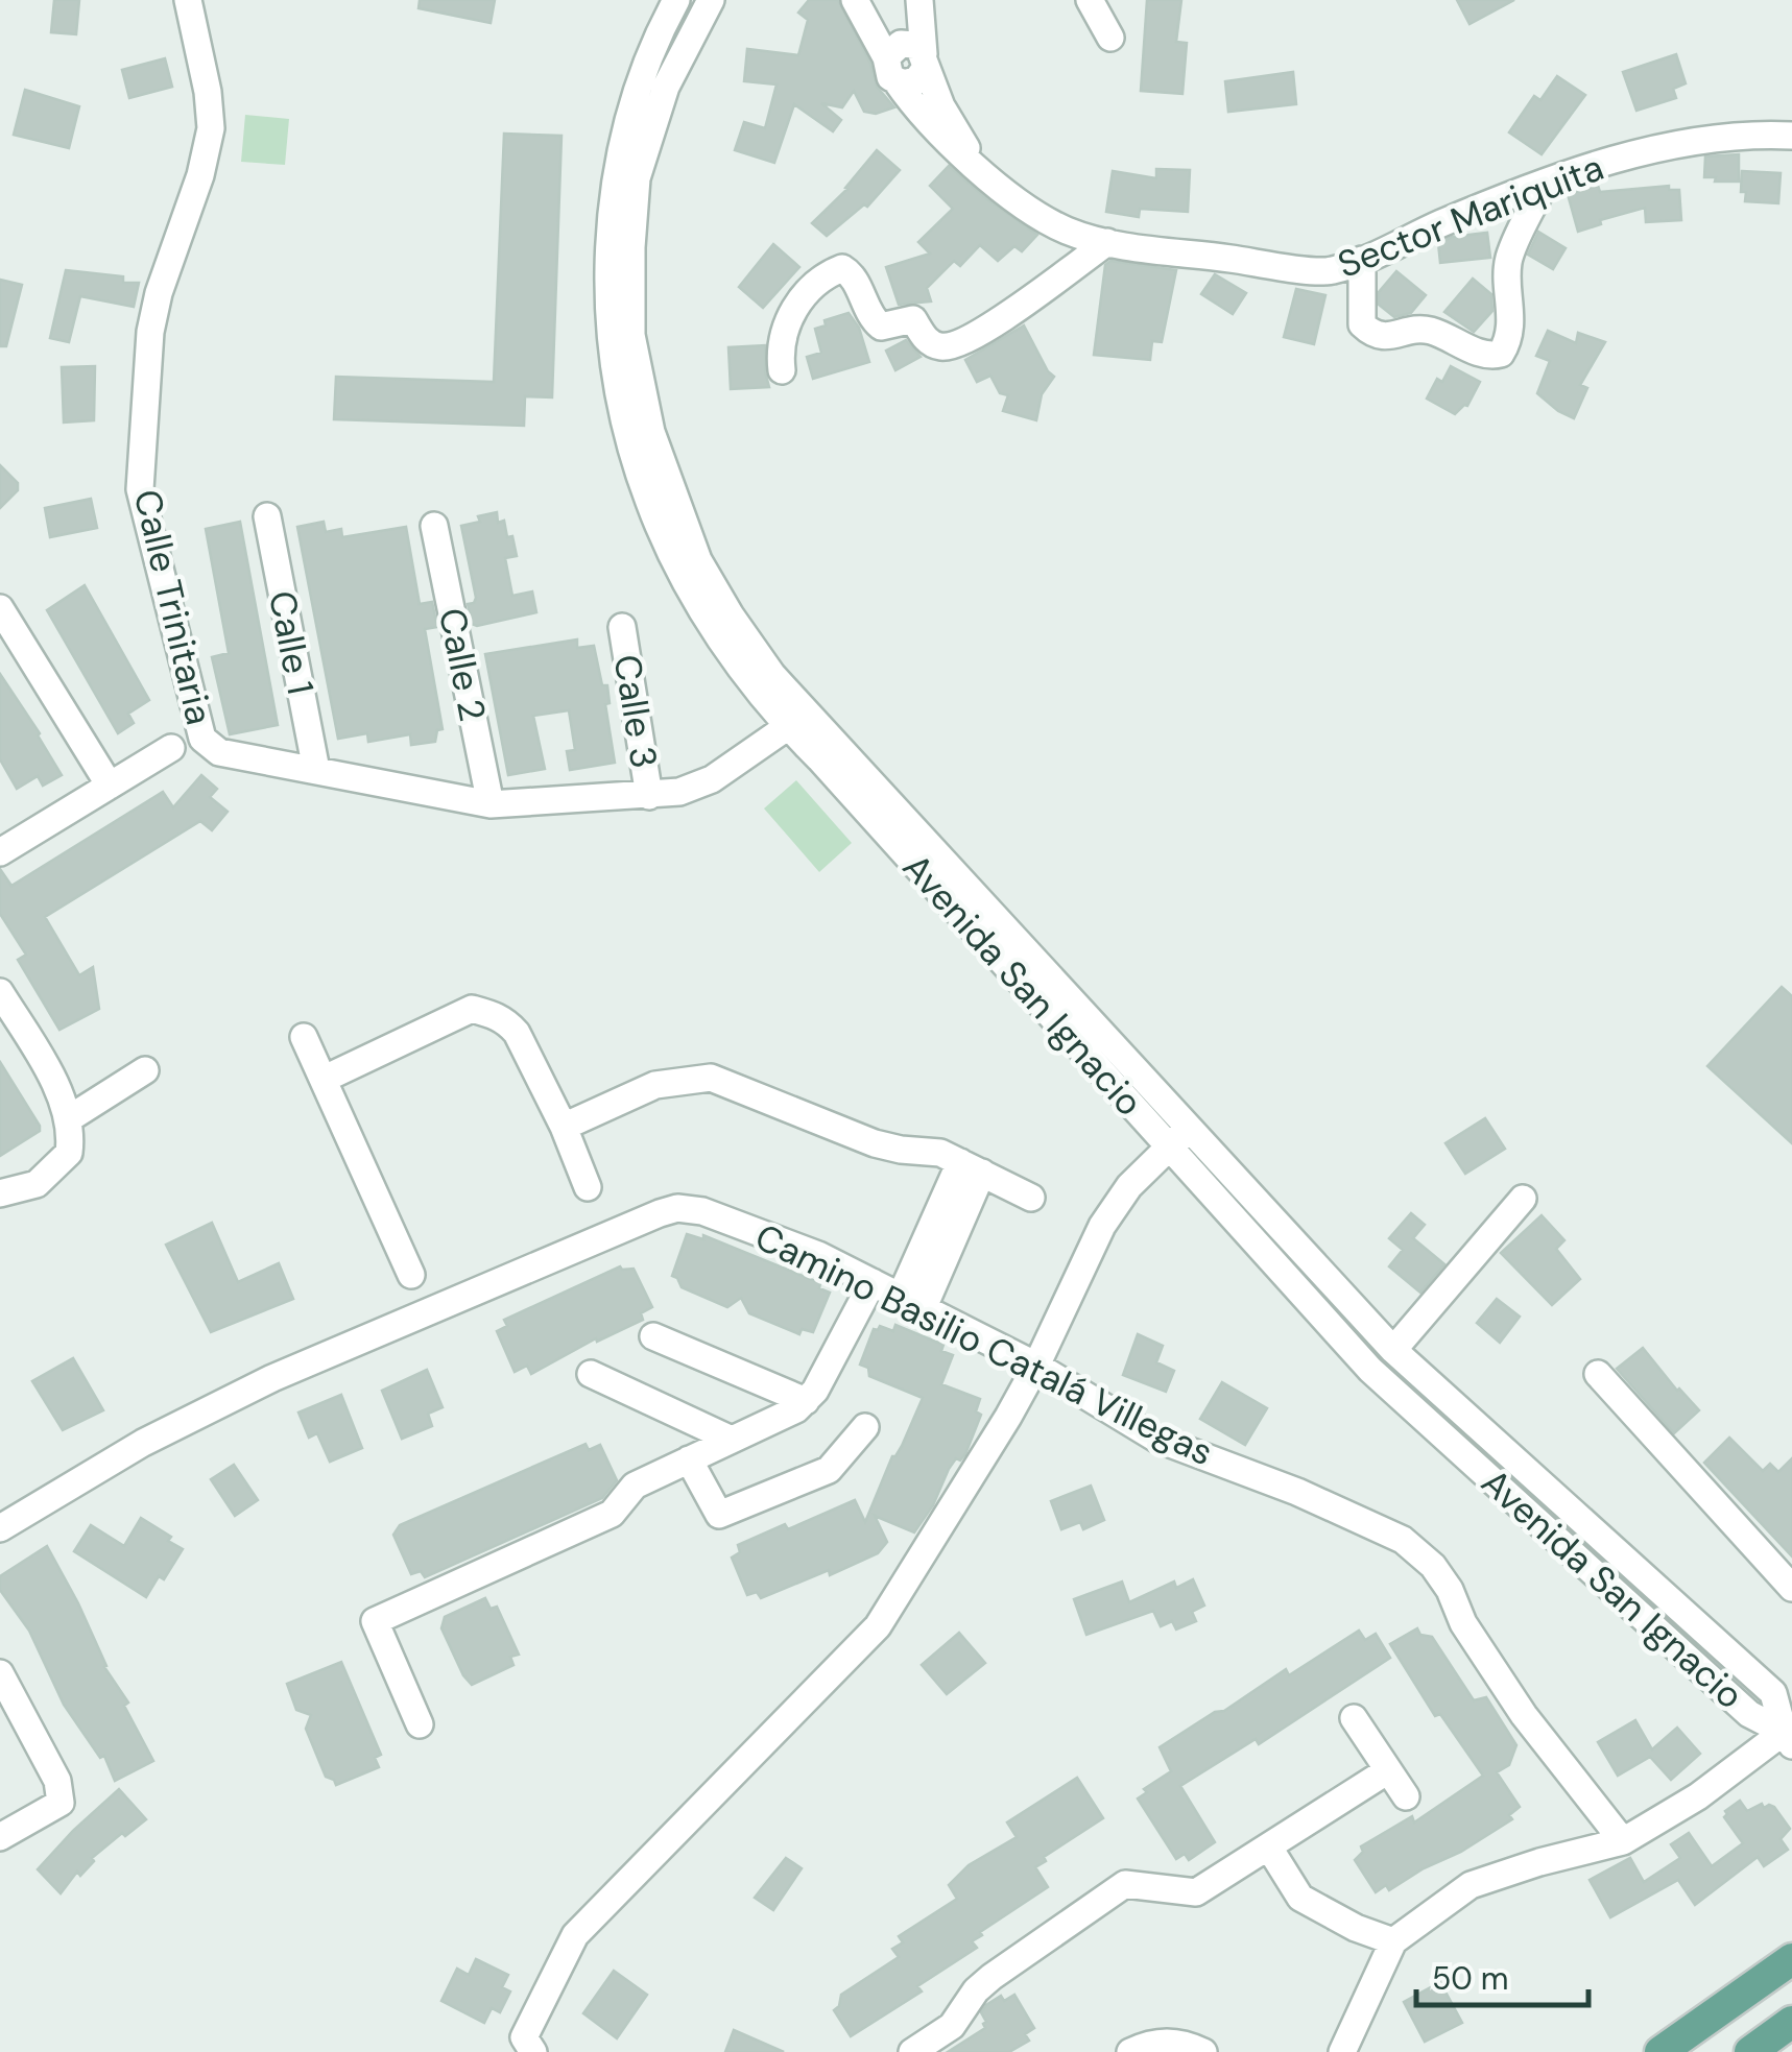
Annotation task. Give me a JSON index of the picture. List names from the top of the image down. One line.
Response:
{"streets":{"street":["Sector Mariquita","Calle Trinitaria","Calle 1","Calle 2","Calle 3","Avenida San Ignacio","Camino Basilio Catalá Villegas"]},"crossings":[["Calle Trinitaria","Calle 1"],["Calle Trinitaria","Calle 2"],["Calle Trinitaria","Calle 3"],["Calle Trinitaria","Avenida San Ignacio"]],"scale_bar":"50 m"}
